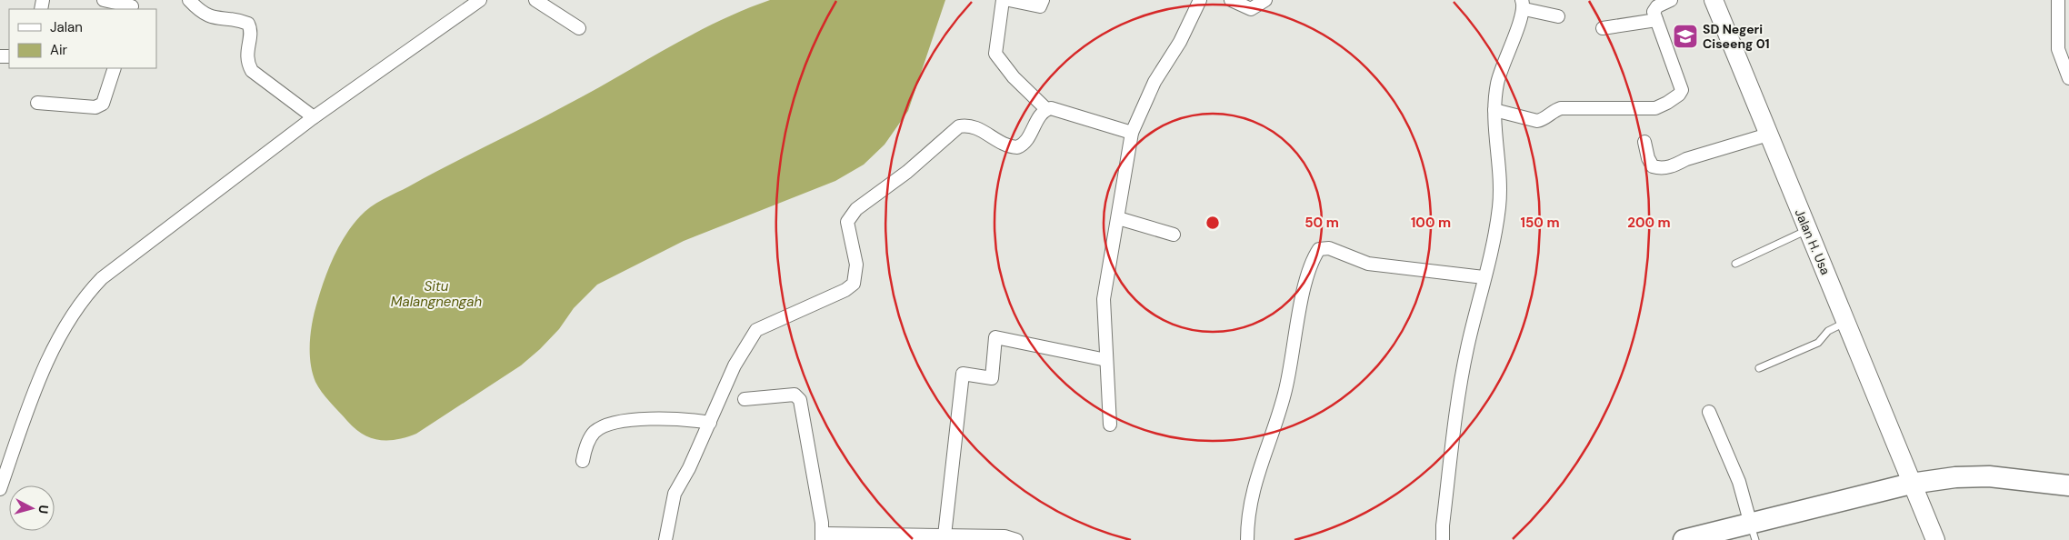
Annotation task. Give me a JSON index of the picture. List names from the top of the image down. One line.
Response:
{"streets":{"street":["Jalan H. Usa"]},"water":["Situ Malangnengah"],"places":{"school or university":["SD Negeri Ciseeng 01"]},"legend":["Jalan","Air"],"north":"right","rings":["50 m","100 m","150 m","200 m"]}
